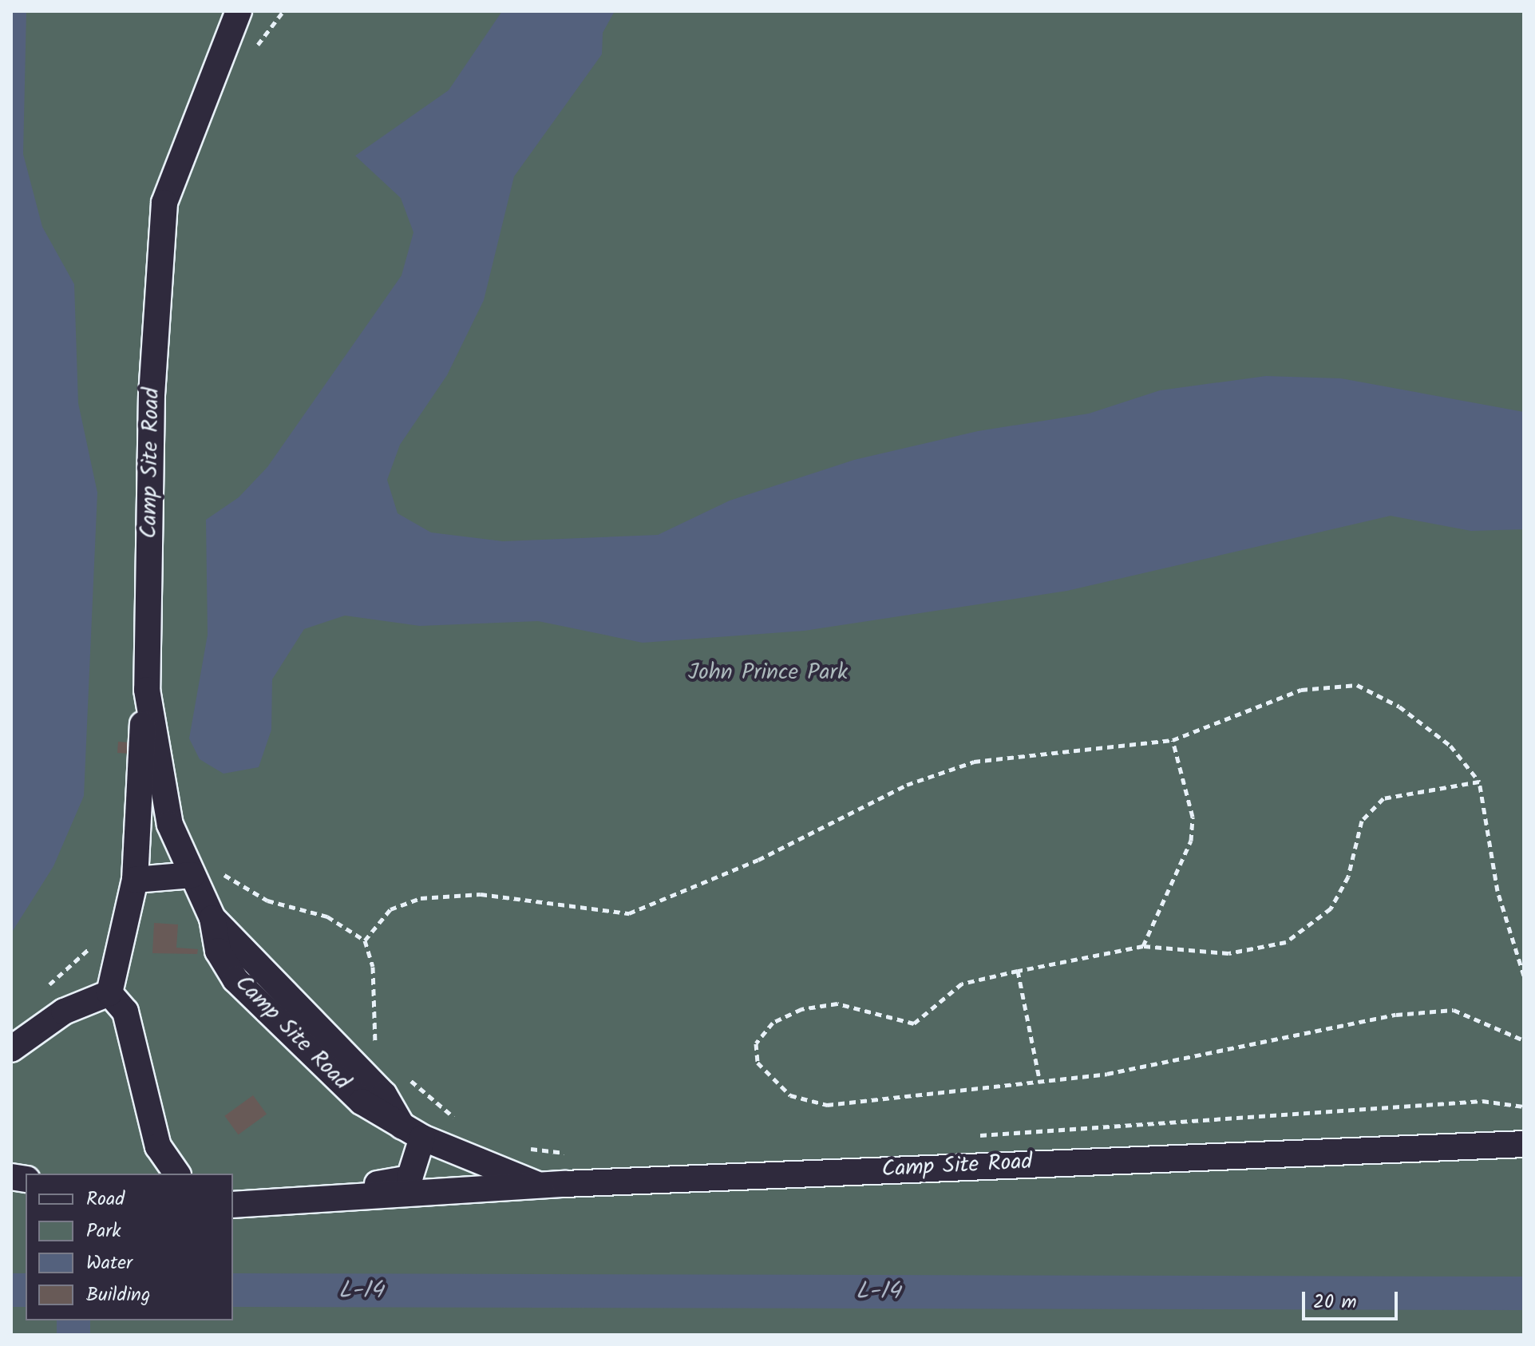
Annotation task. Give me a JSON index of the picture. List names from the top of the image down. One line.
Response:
{"streets":{"street":["Camp Site Road"]},"water":["L-14"],"parks":["John Prince Park"],"legend":["Road","Park","Water","Building"],"scale_bar":"20 m"}
